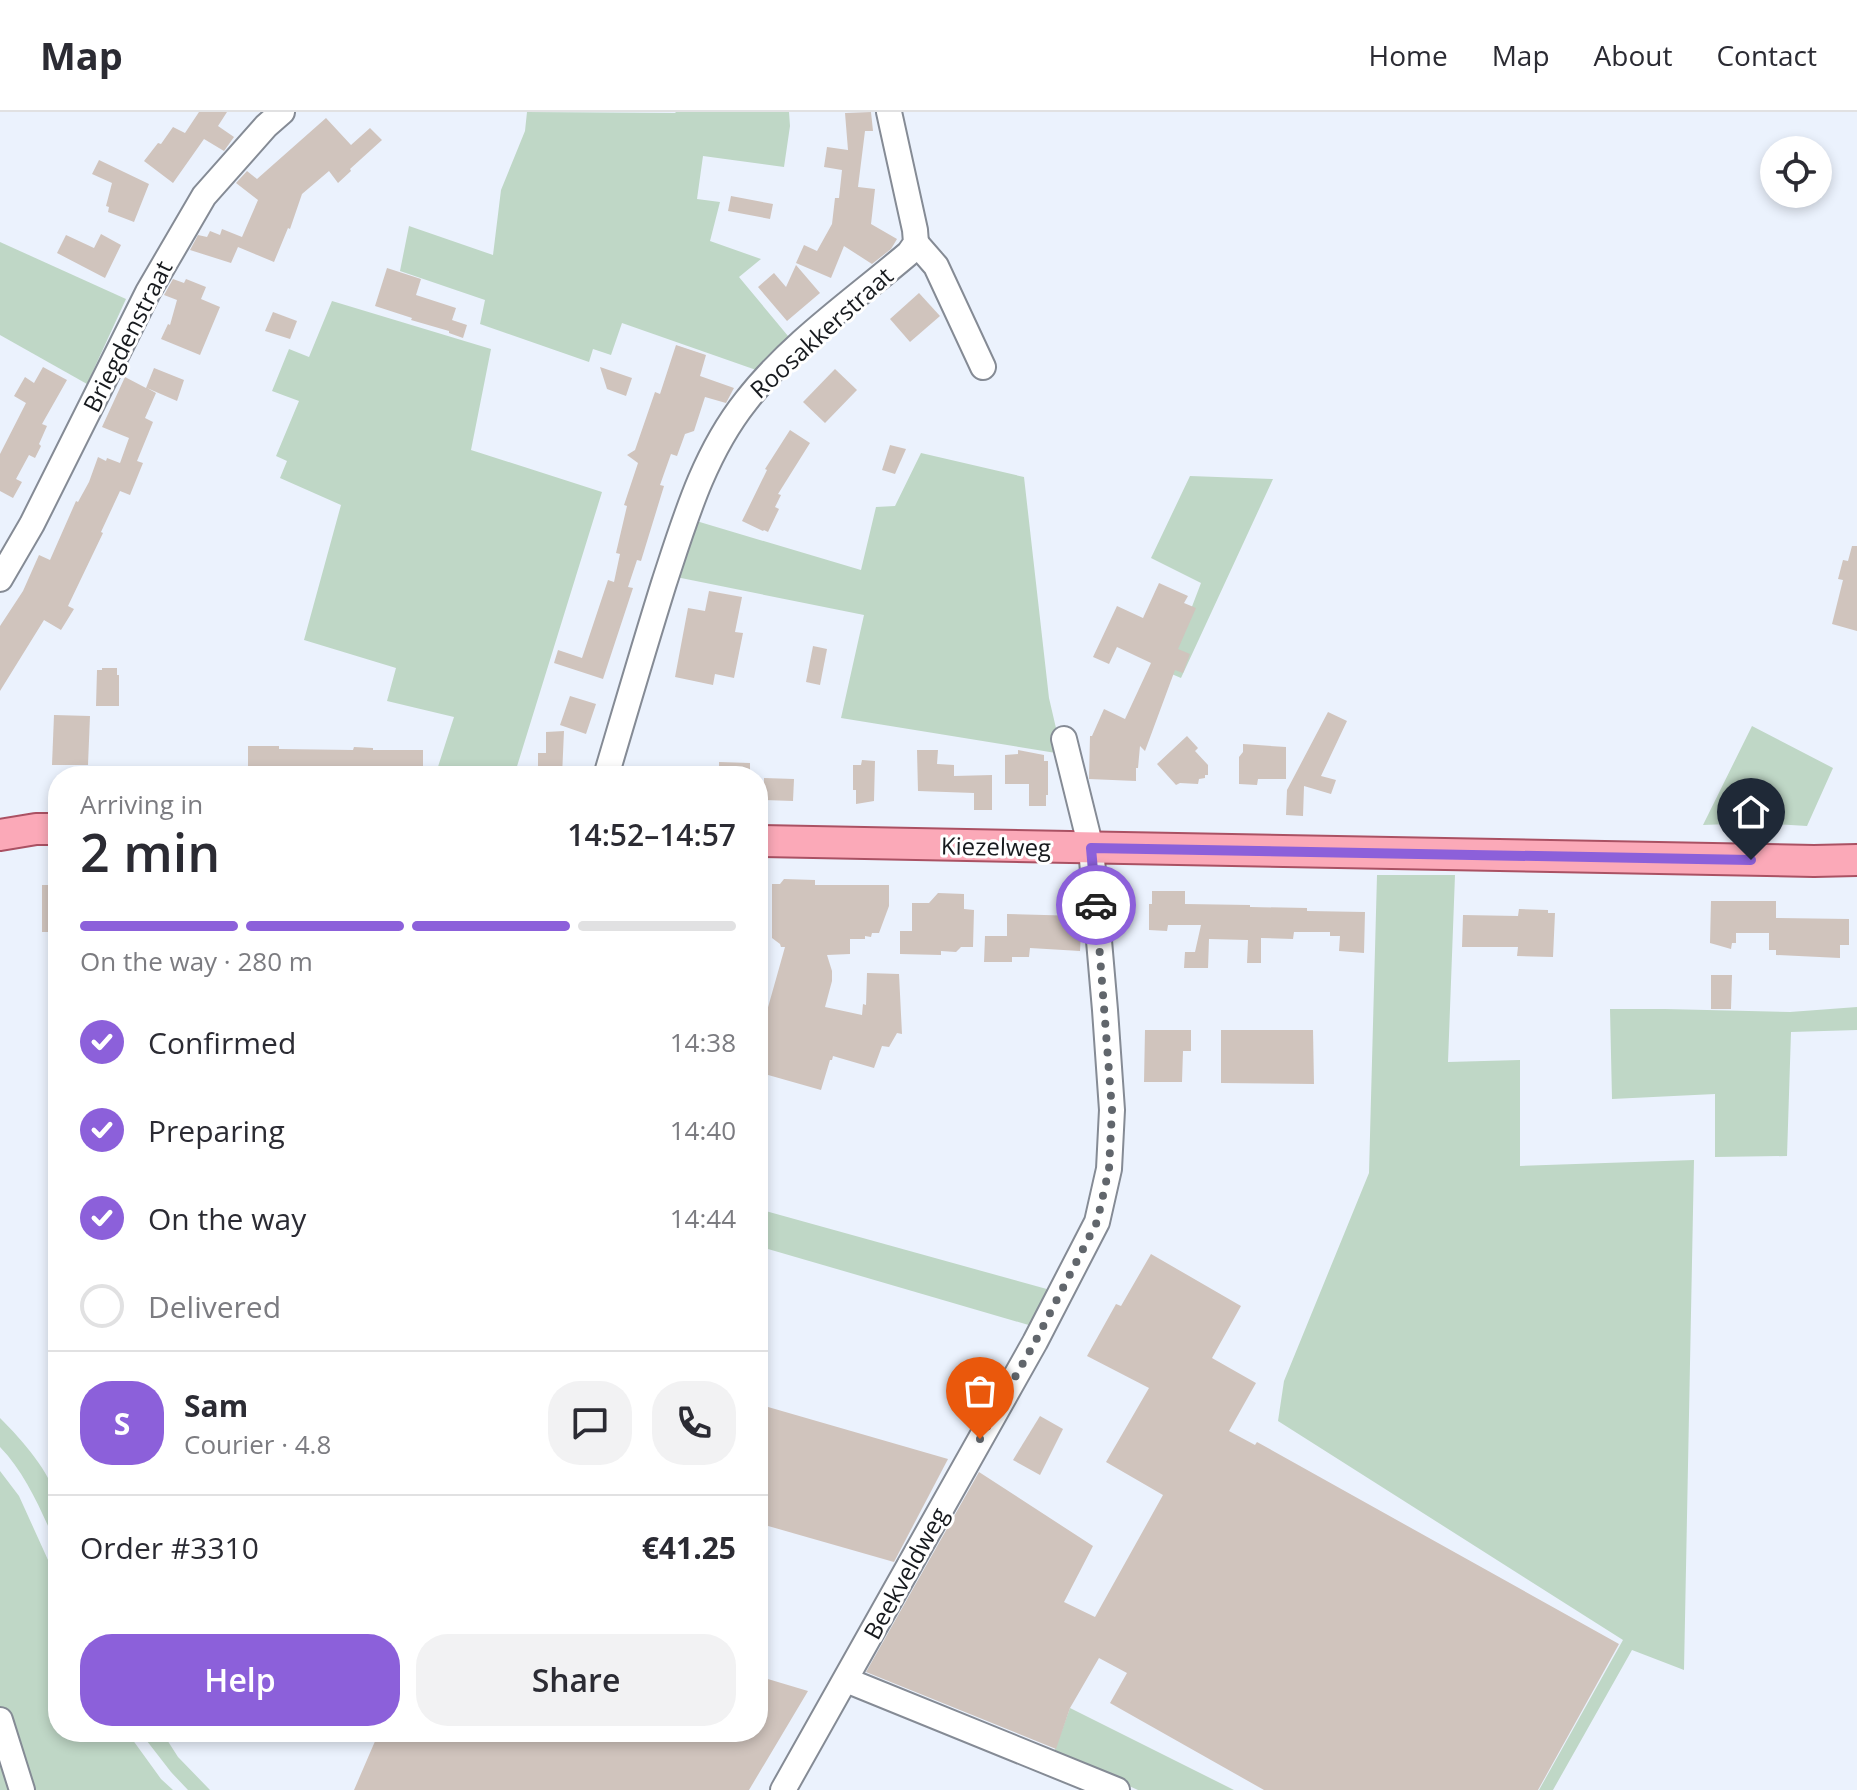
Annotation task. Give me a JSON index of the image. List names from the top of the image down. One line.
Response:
{"streets":{"main road":["Kiezelweg"],"street":["Roosakkerstraat","Briegdenstraat","Beekveldweg"]},"crossings":[["Kiezelweg","Beekveldweg"]],"page":{"header":"Map","nav":["Home","Map","About","Contact"],"heading":["2 min","Arriving in","14:52–14:57"],"panel":["Sam","Courier · 4.8","Order #3310","€41.25"],"bar":"On the way · 280 m","list":[["Confirmed","14:38"],["Preparing","14:40"],["On the way","14:44"],"Delivered"],"round":"S","buttons":["Help","Share"]}}
